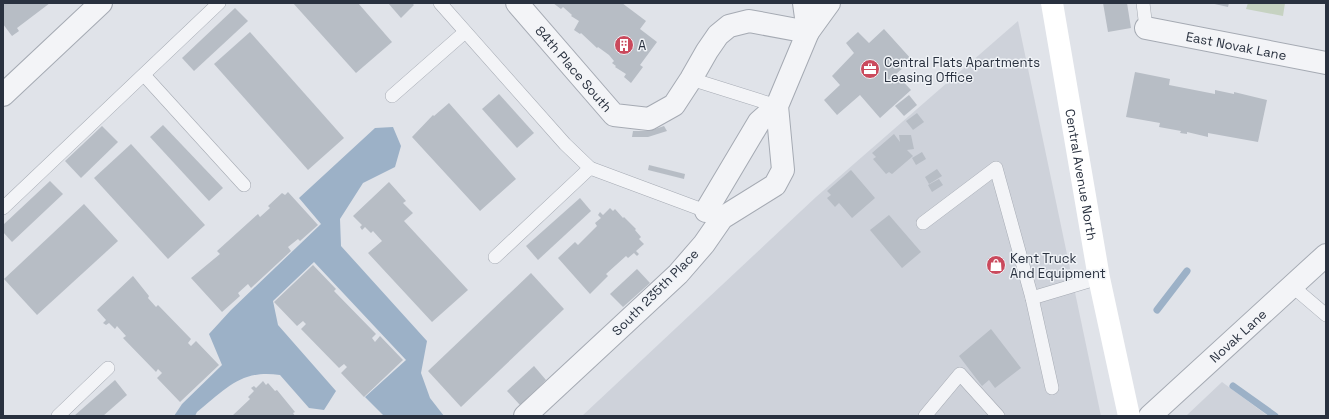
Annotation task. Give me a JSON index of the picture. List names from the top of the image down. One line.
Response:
{"streets":{"main road":["Central Avenue North"],"street":["East Novak Lane","84th Place South","South 235th Place","Novak Lane"]},"crossings":[["84th Place South","South 235th Place"]],"places":{"building":["A"],"office":["Central Flats Apartments Leasing Office"],"shop":["Kent Truck And Equipment"]}}
